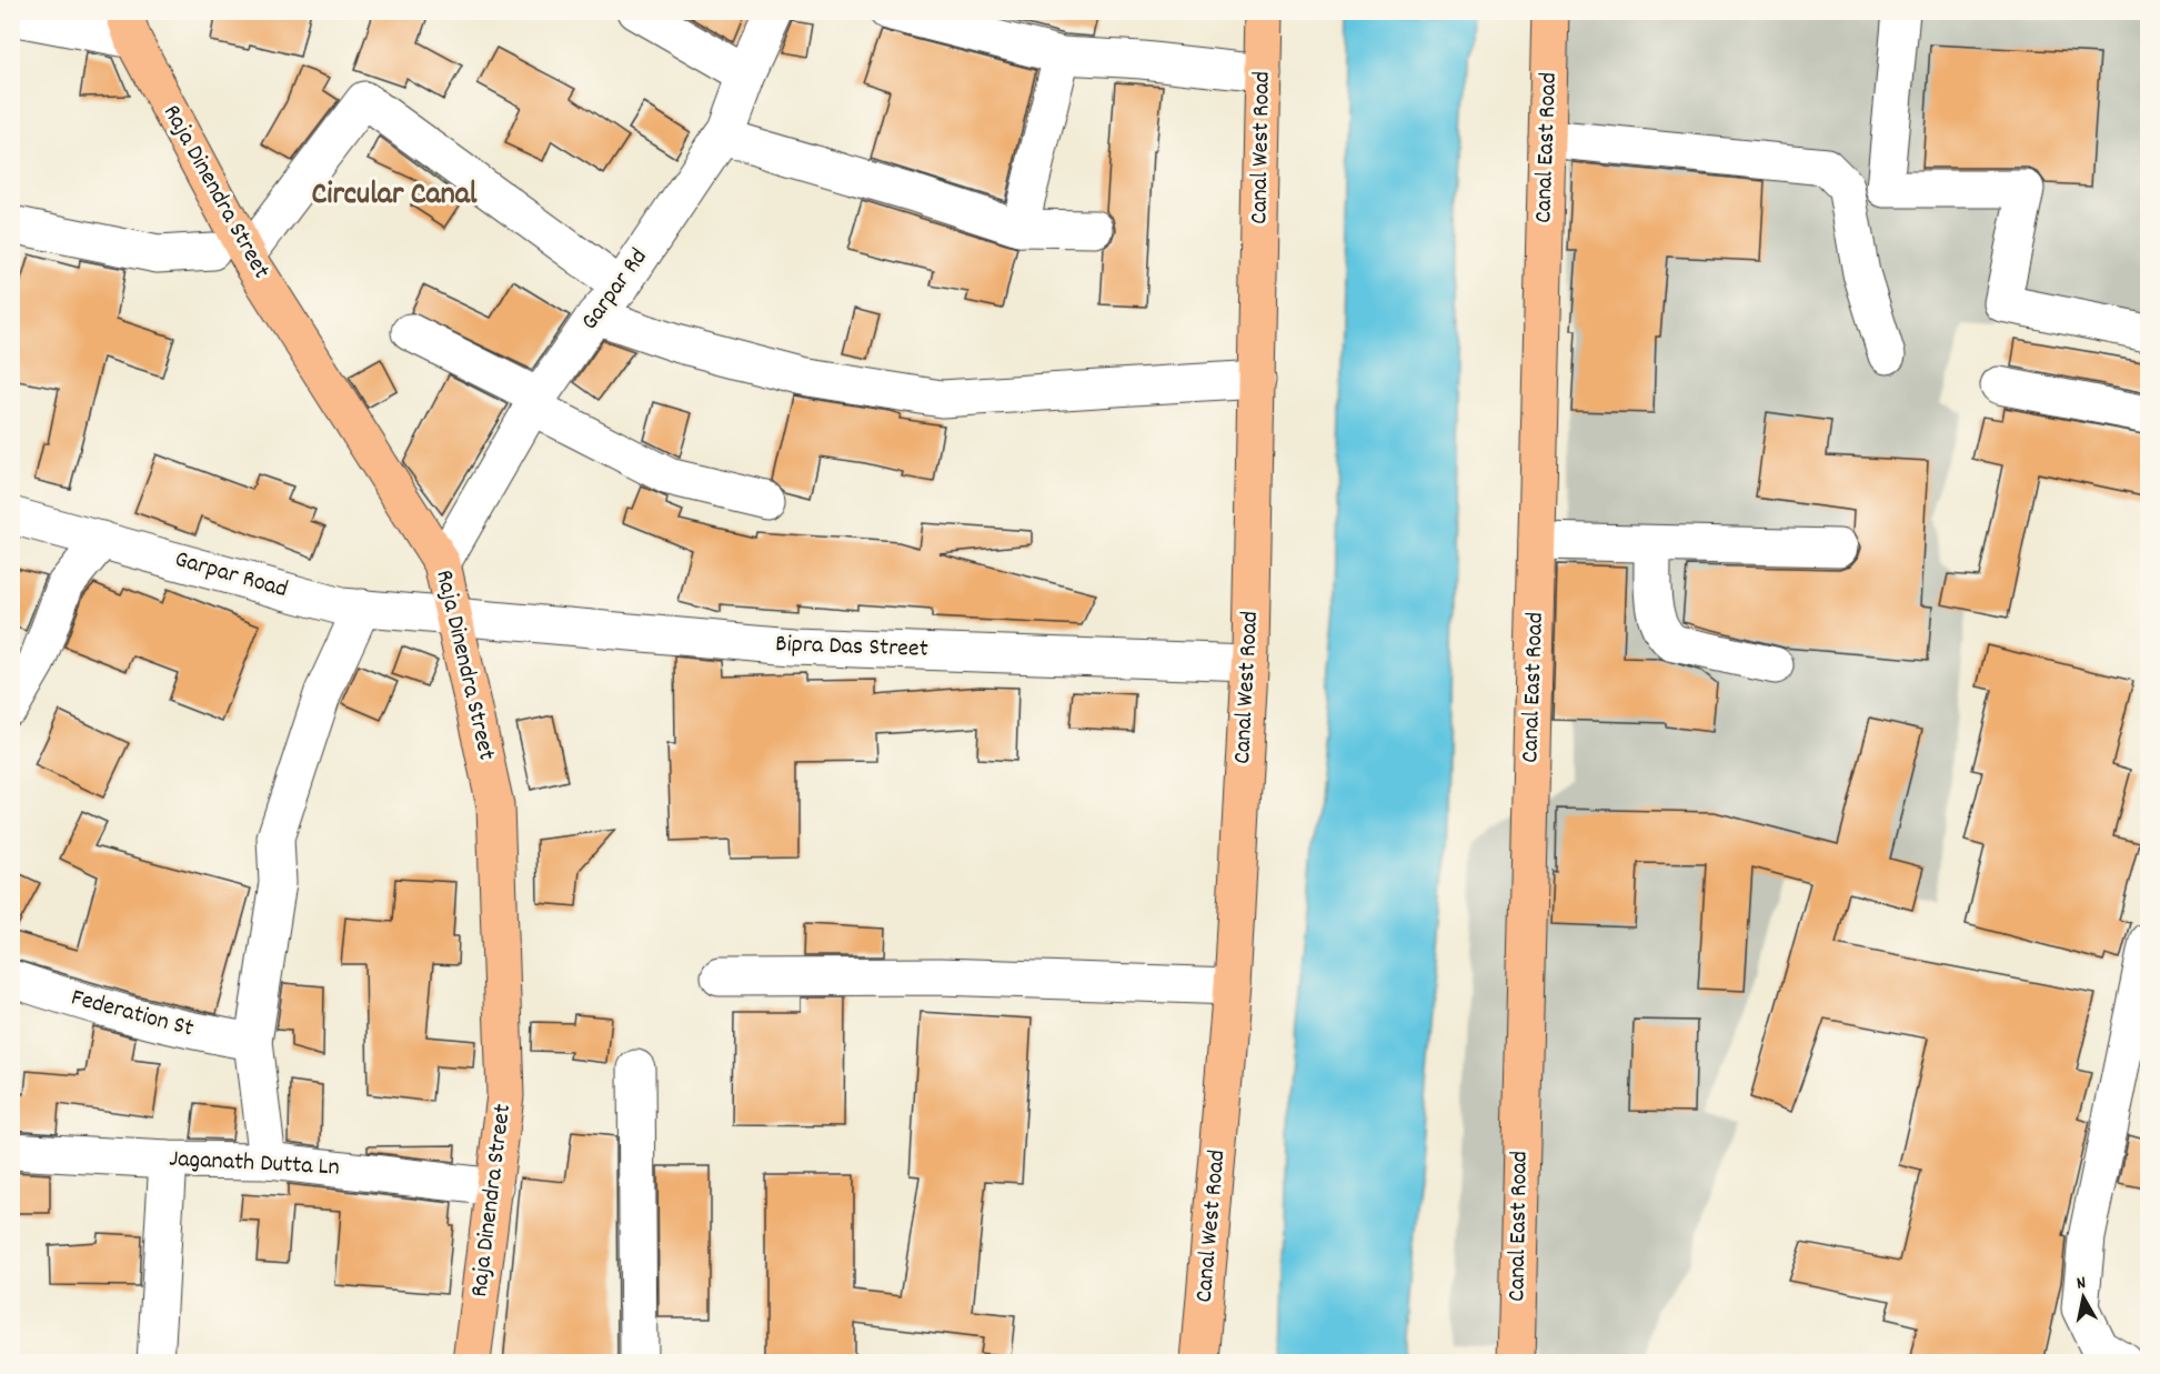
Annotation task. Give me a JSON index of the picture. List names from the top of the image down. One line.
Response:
{"streets":{"main road":["Canal West Road","Canal East Road","Raja Dinendra Street"],"street":["Garpar Rd","Garpar Road","Bipra Das Street","Federation St","Jaganath Dutta Ln"]},"crossings":[["Canal West Road","Bipra Das Street"],["Raja Dinendra Street","Garpar Rd"],["Raja Dinendra Street","Garpar Road"],["Raja Dinendra Street","Bipra Das Street"],["Raja Dinendra Street","Jaganath Dutta Ln"],["Garpar Road","Bipra Das Street"]],"districts":["Circular Canal"],"north":"top"}
